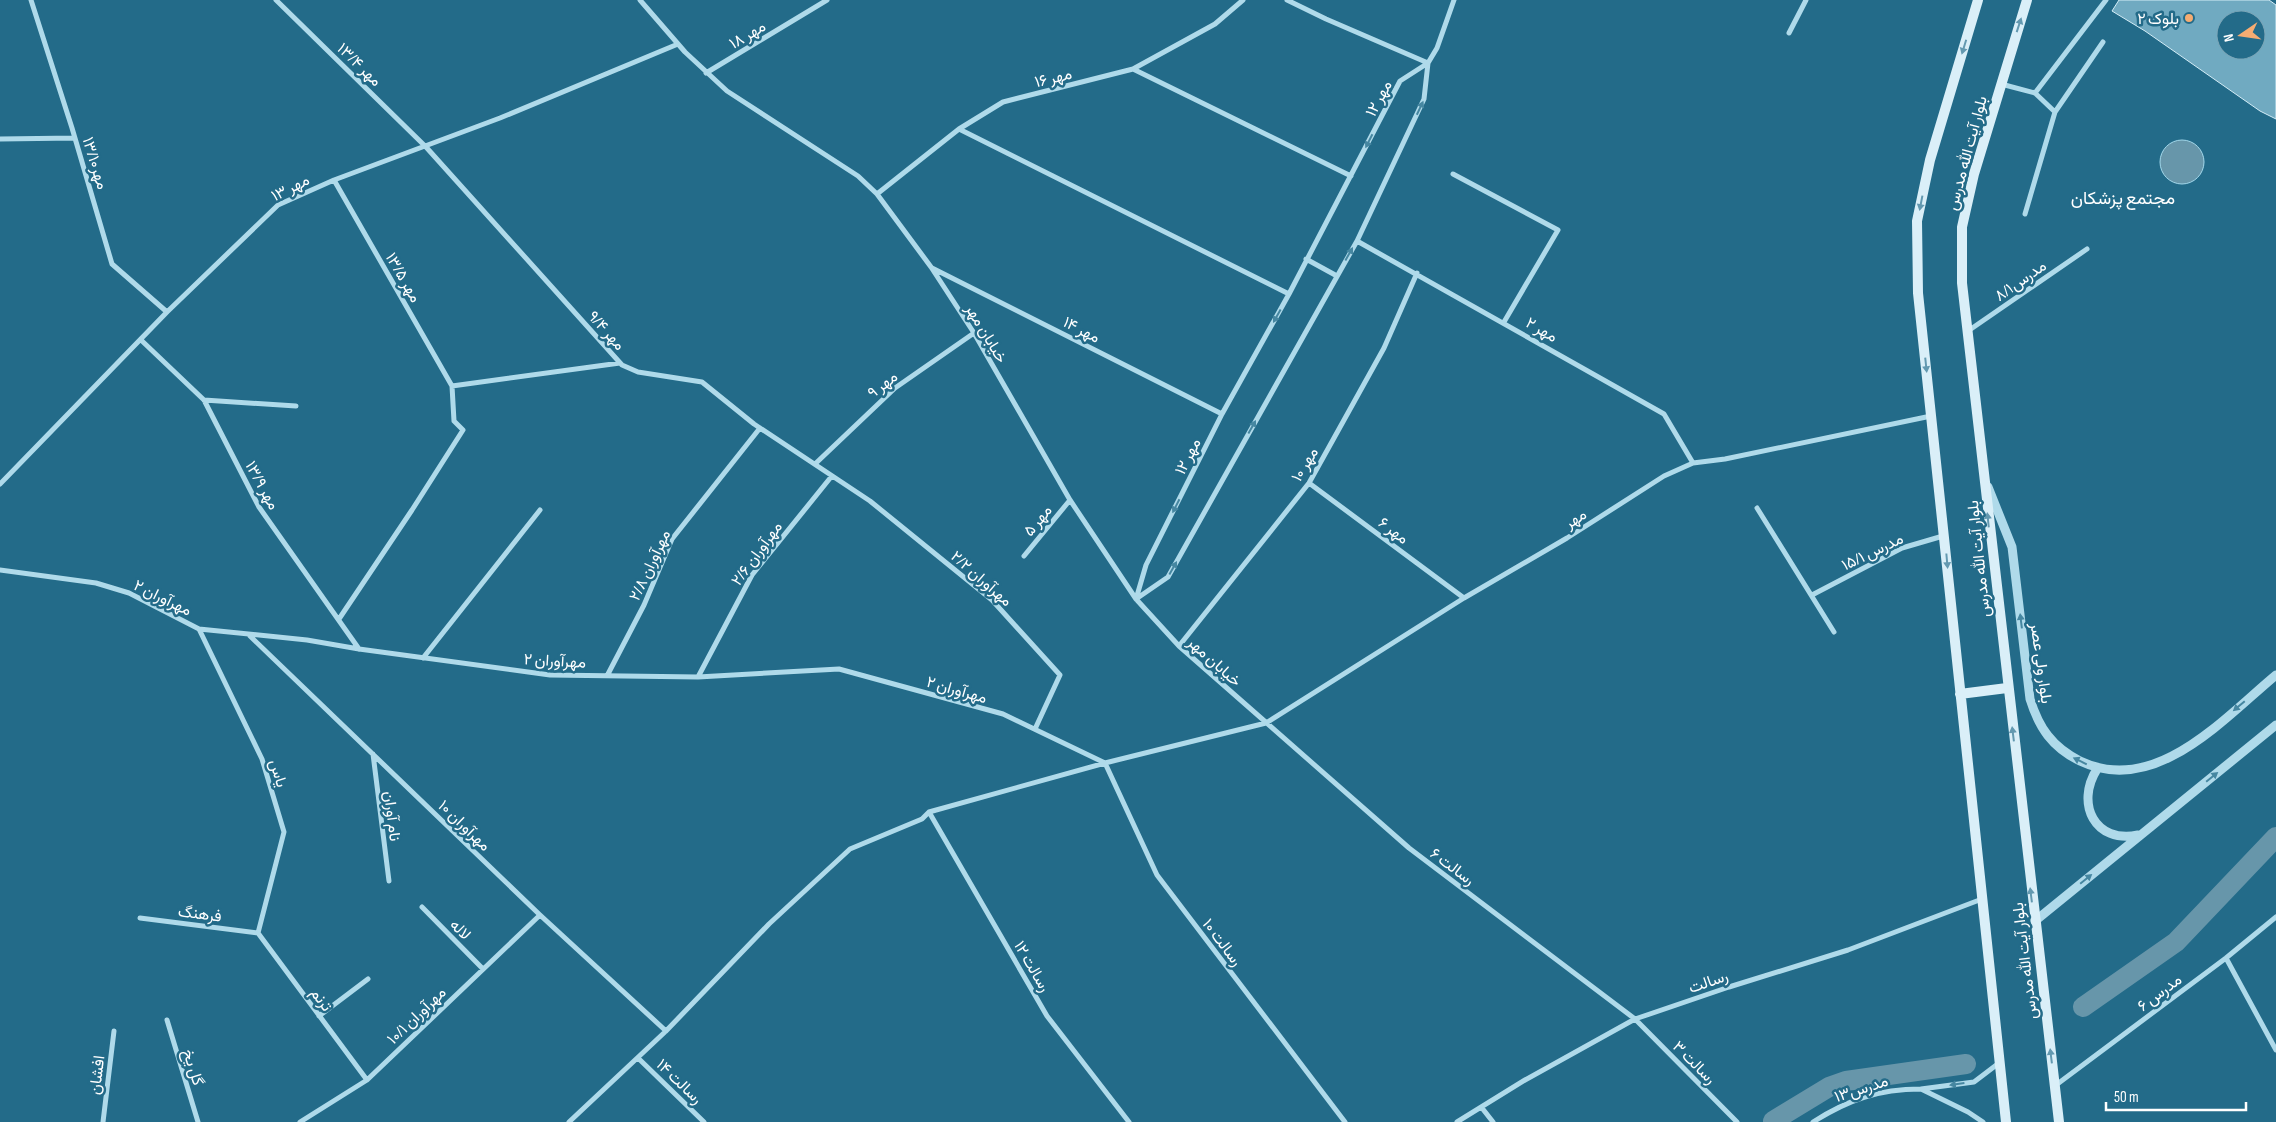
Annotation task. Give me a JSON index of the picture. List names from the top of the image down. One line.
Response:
{"streets":{"main road":["بلوار آیت الله مدرس"],"street":["مهر ۱۸","مهر ۱۳/۴","مهر ۱۶","مهر ۱۲","مهر۱۳/۱۰","مهر ۱۳","مهر ۱۳/۵","مدرس۸/۱","مهر ۱۴","مهر ۲","مهر ۹/۴","خیابان مهر","مهر ۹","مهر ۱۰","مهر ۱۳/۹","مهر","مهر ۵","مهر ۶","مدرس ۱۵/۱","مهرآوران ۲/۶","مهرآوران ۲/۸","مهرآوران ۲/۲","مهرآوران ۲","بلوار ولی عصر","یاس","نام آوران","مهرآوران ۱۰","رسالت ۶","فرهنگ","لاله","رسالت ۱۰","رسالت ۱۲","رسالت","مدرس ۶","ترنم","مهرآوران ۱۰/۱","رسالت ۳","گل یخ","افشان","رسالت ۱۴","مدرس۱۳"]},"crossings":[["مهر ۱۸","خیابان مهر"],["مهر ۱۳/۴","مهر ۱۳"],["مهر ۱۳/۴","مهر ۹/۴"],["مهر ۱۶","خیابان مهر"],["مهر ۱۲","مهر ۱۴"],["مهر ۱۲","خیابان مهر"],["بلوار آیت الله مدرس","مدرس۸/۱"],["بلوار آیت الله مدرس","مهر"],["بلوار آیت الله مدرس","مدرس ۱۵/۱"],["بلوار آیت الله مدرس","بلوار ولی عصر"],["بلوار آیت الله مدرس","رسالت"],["بلوار آیت الله مدرس","مدرس ۶"],["بلوار آیت الله مدرس","مدرس۱۳"],["مهر۱۳/۱۰","مهر ۱۳"],["مهر ۱۳","مهر ۱۳/۵"],["مهر ۱۳","مهر ۹/۴"],["مهر ۱۳","خیابان مهر"],["مهر ۱۳","مهر ۱۳/۹"],["مهر ۱۴","خیابان مهر"],["مهر ۲","مهر ۱۰"],["مهر ۲","مهر"],["مهر ۹/۴","مهر ۹"],["مهر ۹/۴","مهرآوران ۲/۶"],["مهر ۹/۴","مهرآوران ۲/۸"],["مهر ۹/۴","مهرآوران ۲/۲"],["خیابان مهر","مهر ۹"],["خیابان مهر","مهر ۱۰"],["خیابان مهر","مهر"],["خیابان مهر","مهر ۵"],["خیابان مهر","رسالت ۶"],["مهر ۱۰","مهر ۶"],["مهر ۱۳/۹","مهرآوران ۲"],["مهر","مهر ۶"],["مهر","مهرآوران ۲"],["مهر","مهرآوران ۱۰"],["مهر","رسالت ۶"],["مهر","رسالت ۱۰"],["مهر","رسالت ۱۲"],["مهر","رسالت ۱۴"],["مهرآوران ۲/۶","مهرآوران ۲/۲"],["مهرآوران ۲/۶","مهرآوران ۲"],["مهرآوران ۲/۸","مهرآوران ۲"],["مهرآوران ۲/۲","مهرآوران ۲"],["مهرآوران ۲","یاس"],["مهرآوران ۲","مهرآوران ۱۰"],["مهرآوران ۲","رسالت ۱۰"],["یاس","فرهنگ"],["یاس","ترنم"],["نام آوران","مهرآوران ۱۰"],["مهرآوران ۱۰","مهرآوران ۱۰/۱"],["رسالت ۶","رسالت"],["رسالت ۶","رسالت ۳"],["فرهنگ","ترنم"],["لاله","مهرآوران ۱۰/۱"],["رسالت","رسالت ۳"],["ترنم","مهرآوران ۱۰/۱"]],"districts":["مجتمع پزشکان"],"places":["بلوک ۲"],"scale_bar":"50 m","north":"left"}
